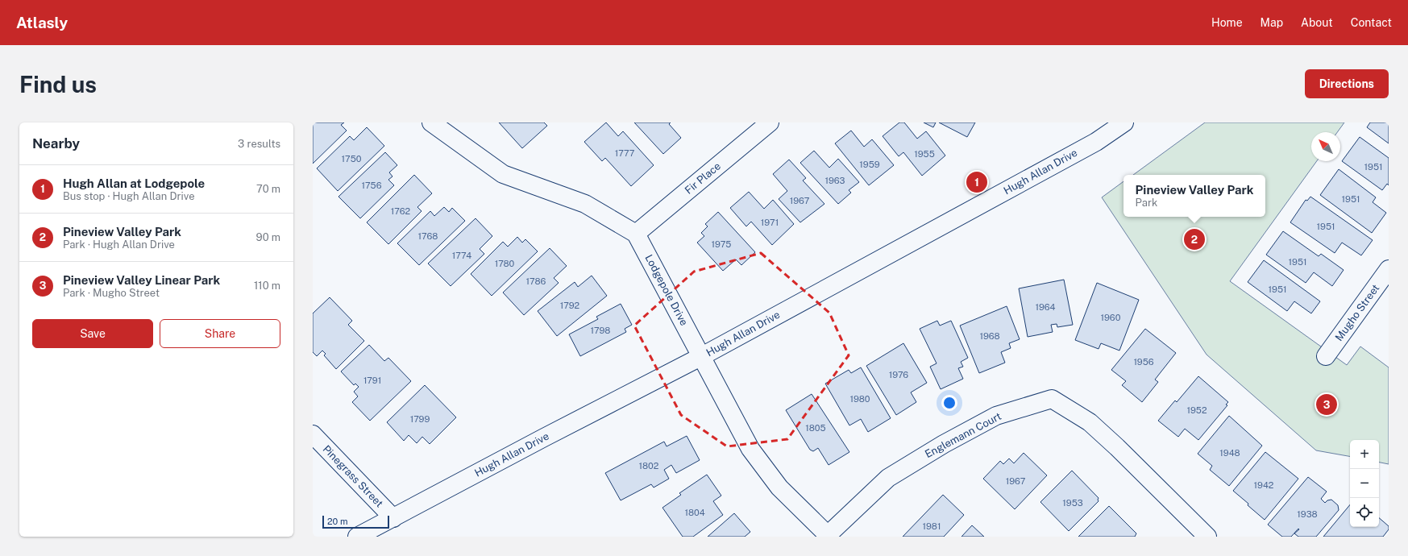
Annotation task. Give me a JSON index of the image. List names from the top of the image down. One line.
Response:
{"streets":{"street":["Hugh Allan Drive","Fir Place","Lodgepole Drive","Mugho Street","Englemann Court","Pinegrass Street"]},"crossings":[["Hugh Allan Drive","Lodgepole Drive"],["Hugh Allan Drive","Pinegrass Street"],["Fir Place","Lodgepole Drive"],["Lodgepole Drive","Englemann Court"]],"house_numbers":["1777","1955","1750","1959","1951","1963","1756","1951","1967","1762","1971","1951","1768","1975","1774","1951","1780","1786","1951","1792","1964","1960","1798","1968","1956","1976","1791","1980","1952","1799","1805","1948","1802","1967","1942","1953","1804","1938","1981"],"scale_bar":"20 m","north":"top left","page":{"header":"Atlasly","nav":["Home","Map","About","Contact"],"buttons":["Directions",["Save","Share"]],"title":"Find us","heading":["Nearby","3 results"],"list":[{"mark":"1","name":"Hugh Allan at Lodgepole","note":"Bus stop · Hugh Allan Drive","value":"70 m"},{"mark":"2","name":"Pineview Valley Park","note":"Park · Hugh Allan Drive","value":"90 m"},{"mark":"3","name":"Pineview Valley Linear Park","note":"Park · Mugho Street","value":"110 m"}],"pins":["1","2","3"],"popup":["Pineview Valley Park","Park"],"map_buttons":["+","−"],"scale":"20 m"}}
